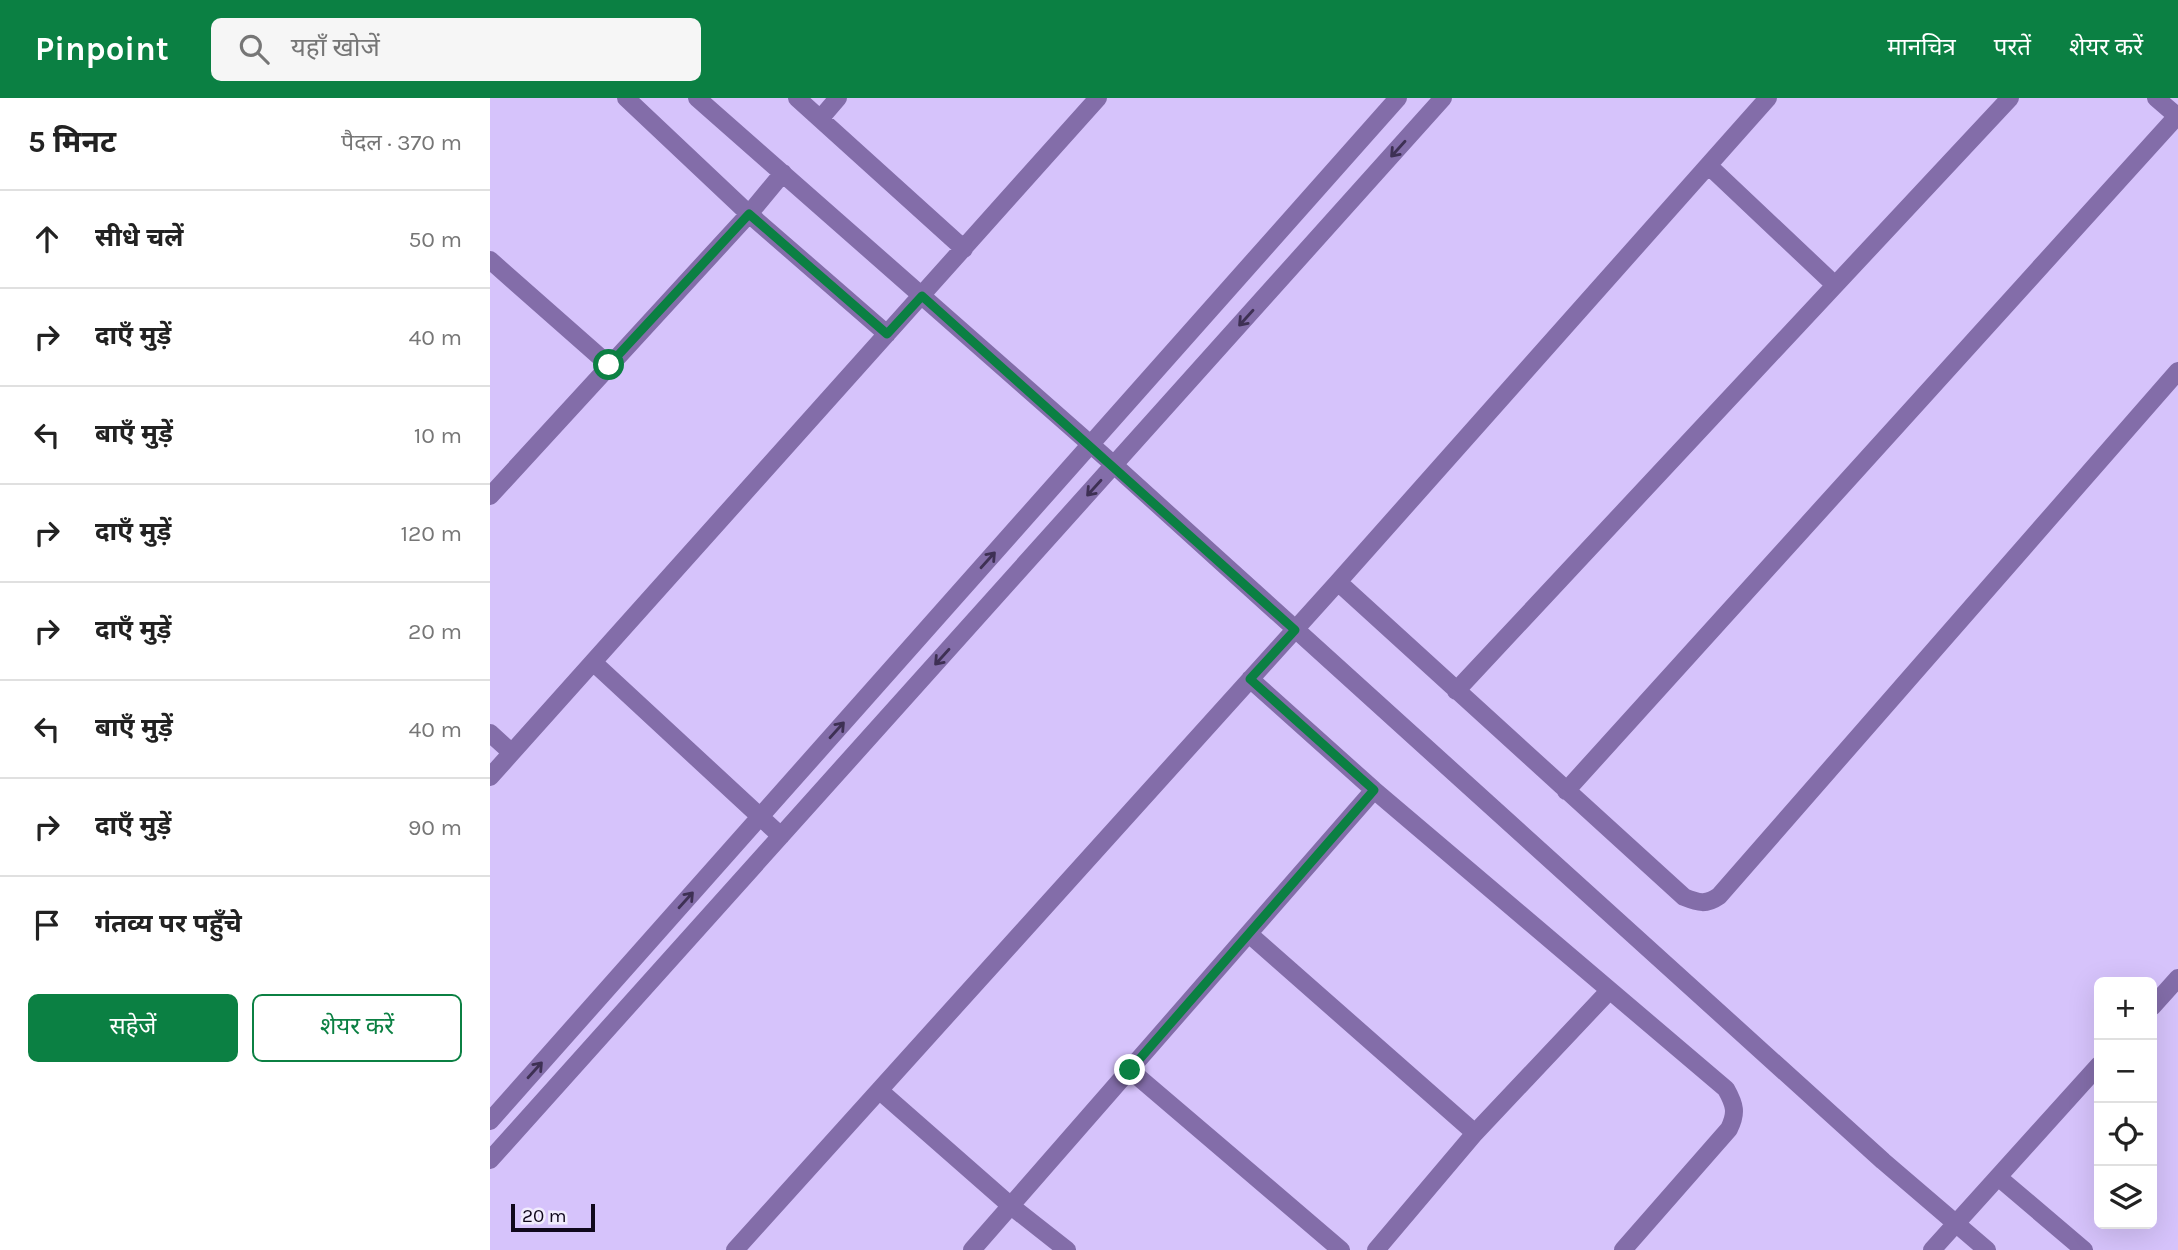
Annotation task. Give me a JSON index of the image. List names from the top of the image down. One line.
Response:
{"scale_bar":"20 m","page":{"header":"Pinpoint","search":"यहाँ खोजें","nav":["मानचित्र","परतें","शेयर करें"],"heading":["5 मिनट","पैदल · 370 m"],"list":[["सीधे चलें","50 m"],["दाएँ मुड़ें","40 m"],["बाएँ मुड़ें","10 m"],["दाएँ मुड़ें","120 m"],["दाएँ मुड़ें","20 m"],["बाएँ मुड़ें","40 m"],["दाएँ मुड़ें","90 m"],"गंतव्य पर पहुँचे"],"buttons":["सहेजें","शेयर करें"],"map_buttons":["+","−"],"scale":"20 m"}}
